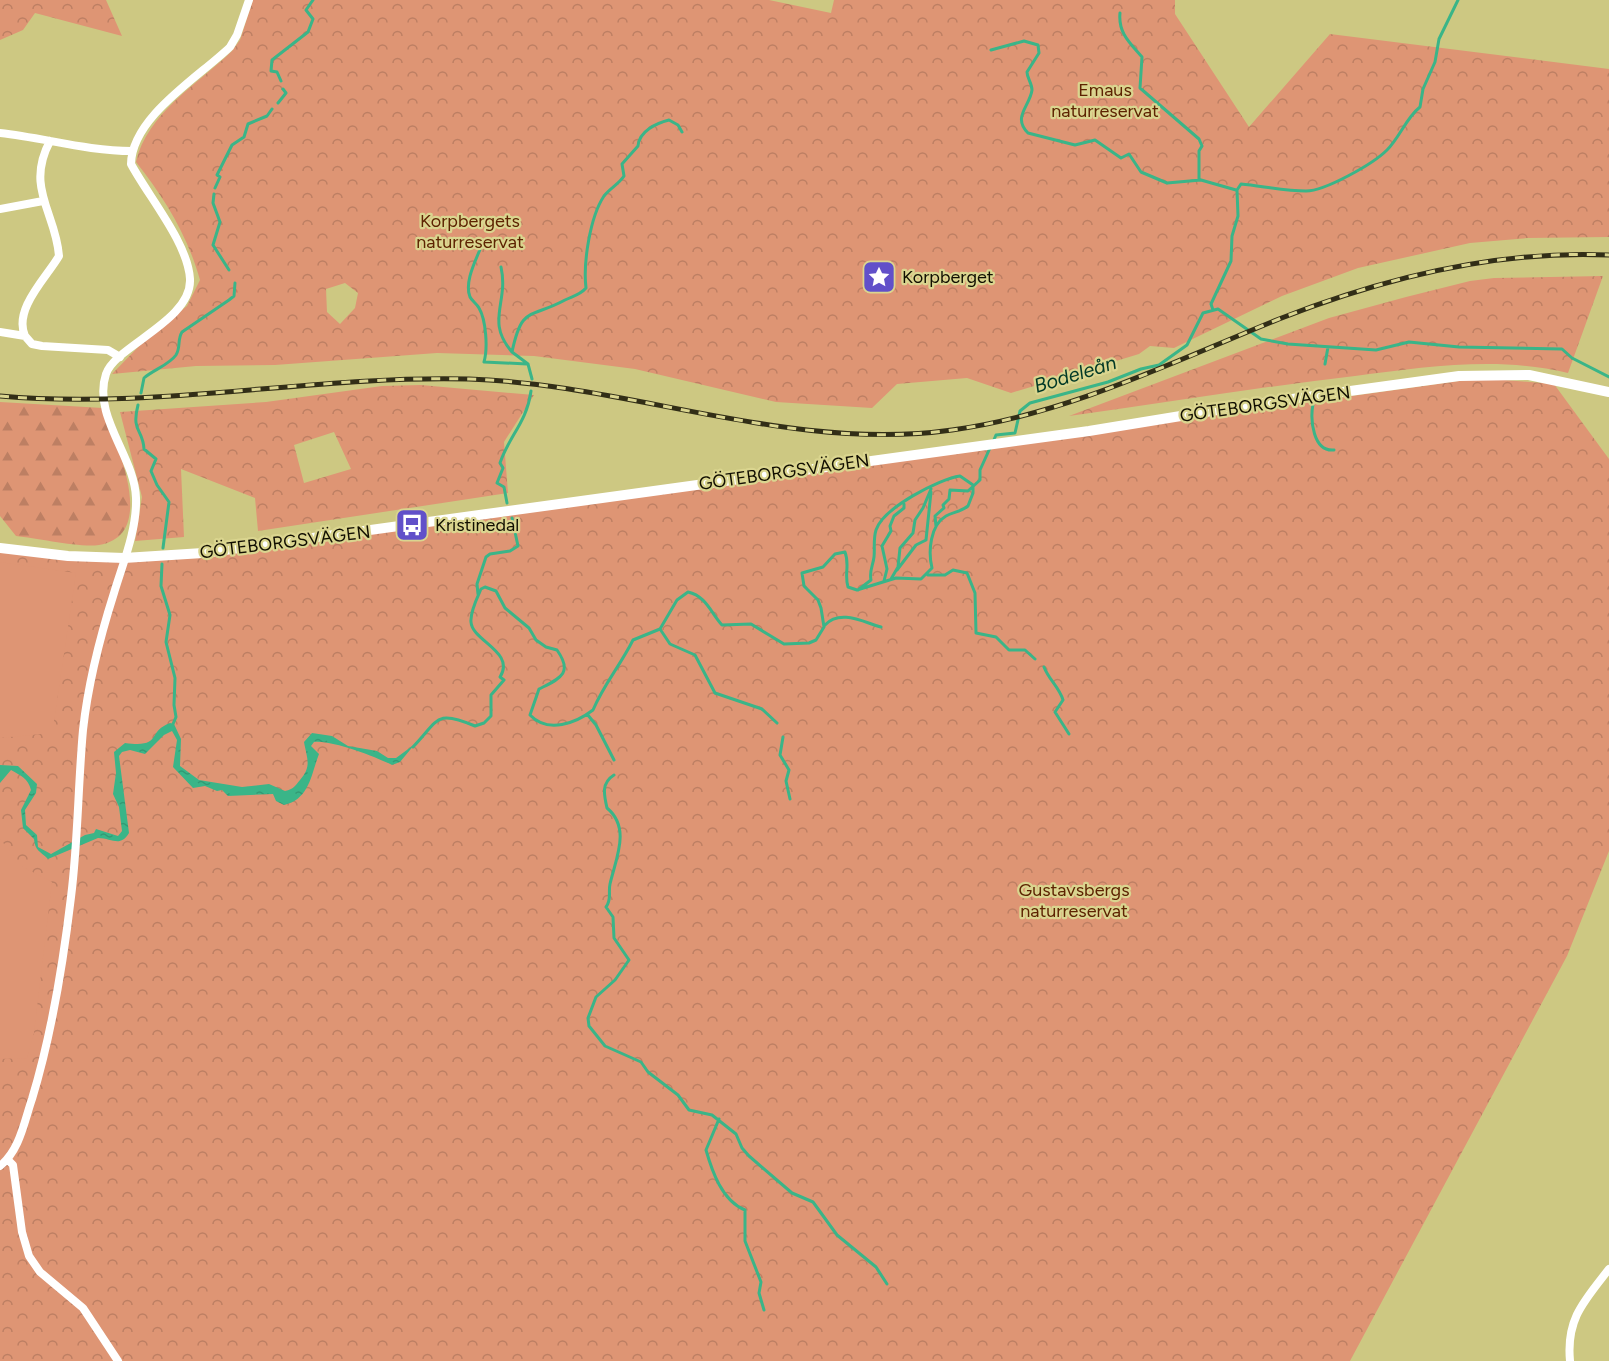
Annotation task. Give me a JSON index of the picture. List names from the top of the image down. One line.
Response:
{"streets":{"street":["GÖTEBORGSVÄGEN"]},"water":["Bodeleån"],"parks":["Emaus naturreservat","Korpbergets naturreservat","Gustavsbergs naturreservat"],"places":{"place":["Korpberget"],"bus stop":["Kristinedal"]}}
